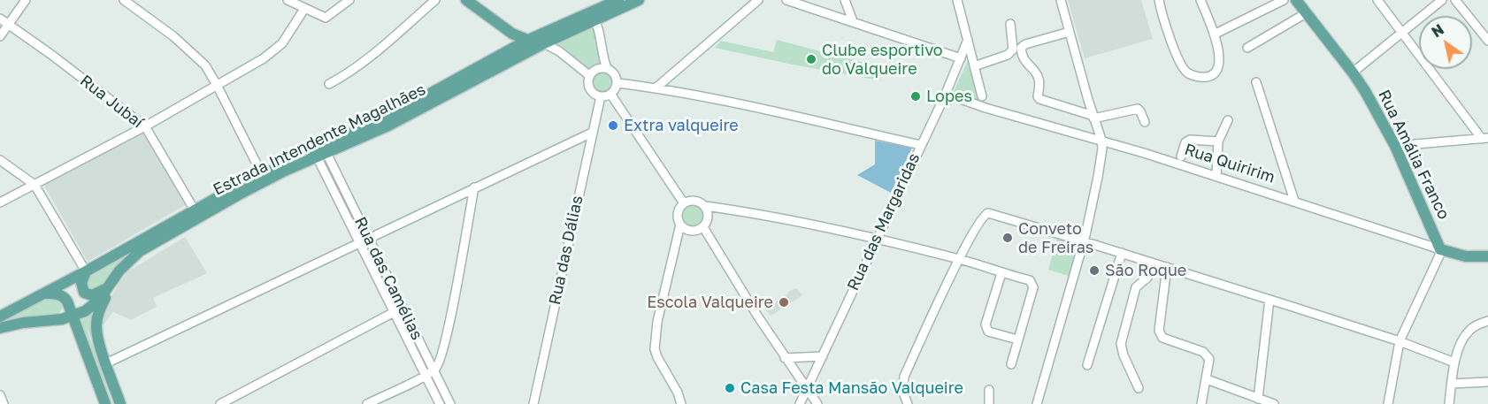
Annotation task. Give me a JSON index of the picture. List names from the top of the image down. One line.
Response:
{"streets":{"main road":["Estrada Intendente Magalhães","Rua Amália Franco","Rua Quiririm"],"street":["Rua Jubaí","Rua das Margaridas","Rua das Dálias","Rua das Camélias"]},"crossings":[["Rua Jubaí","Estrada Intendente Magalhães"],["Estrada Intendente Magalhães","Rua das Camélias"],["Rua Amália Franco","Rua Quiririm"],["Rua Quiririm","Rua das Margaridas"]],"places":["Clube esportivo do Valqueire","Lopes","Extra valqueire","Conveto de Freiras","São Roque","Escola Valqueire","Casa Festa Mansão Valqueire"],"north":"top left"}
